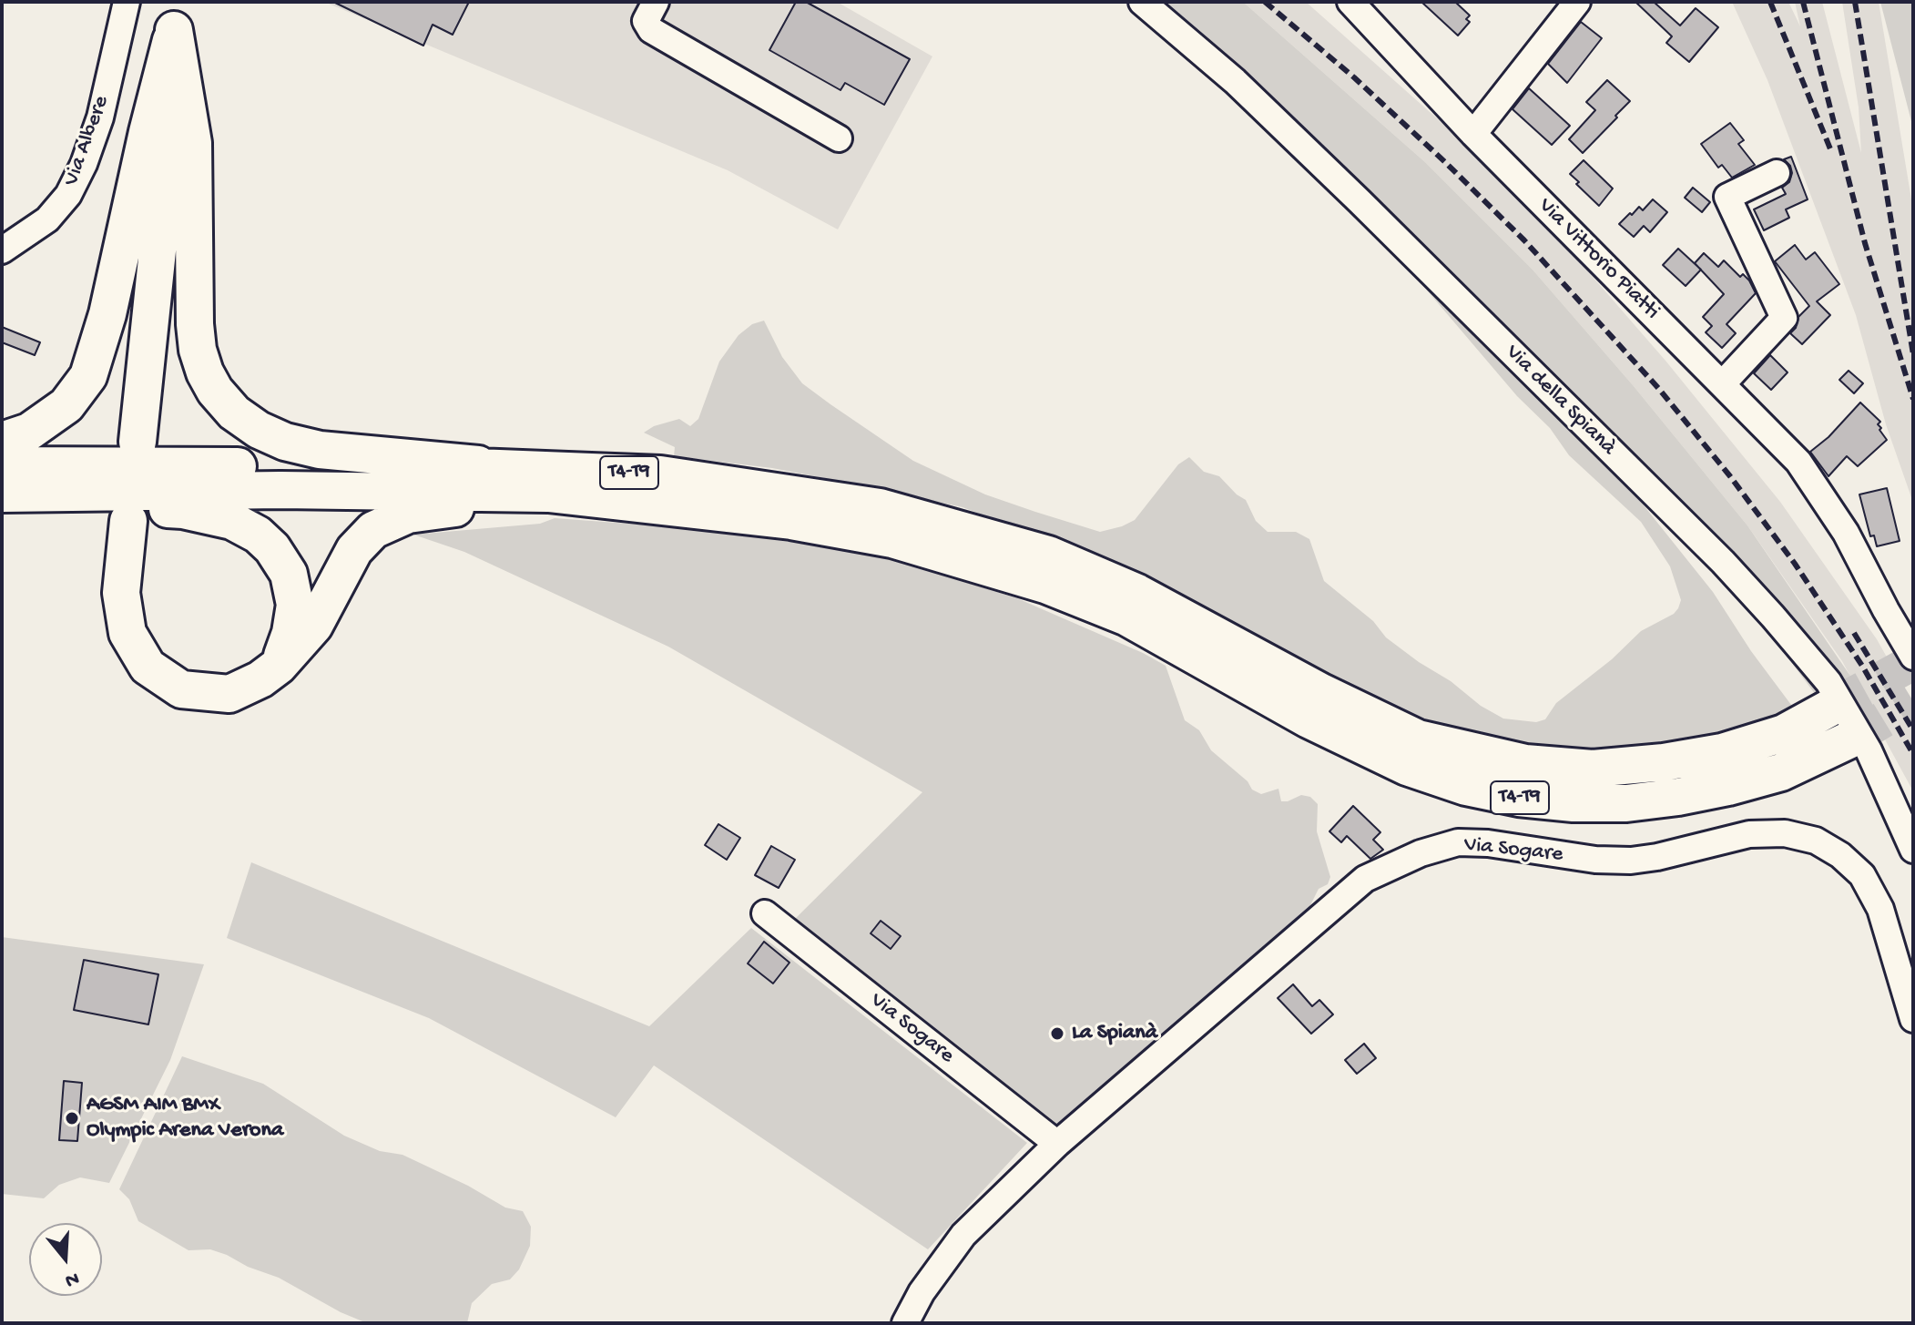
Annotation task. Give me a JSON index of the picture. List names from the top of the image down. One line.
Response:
{"streets":{"highway":["T4-T9"],"street":["Via Albere","Via Vittorio Piatti","Via della Spianà","Via Sogare"]},"places":["La Spianà","AGSM AIM BMX Olympic Arena Verona"],"north":"bottom"}
